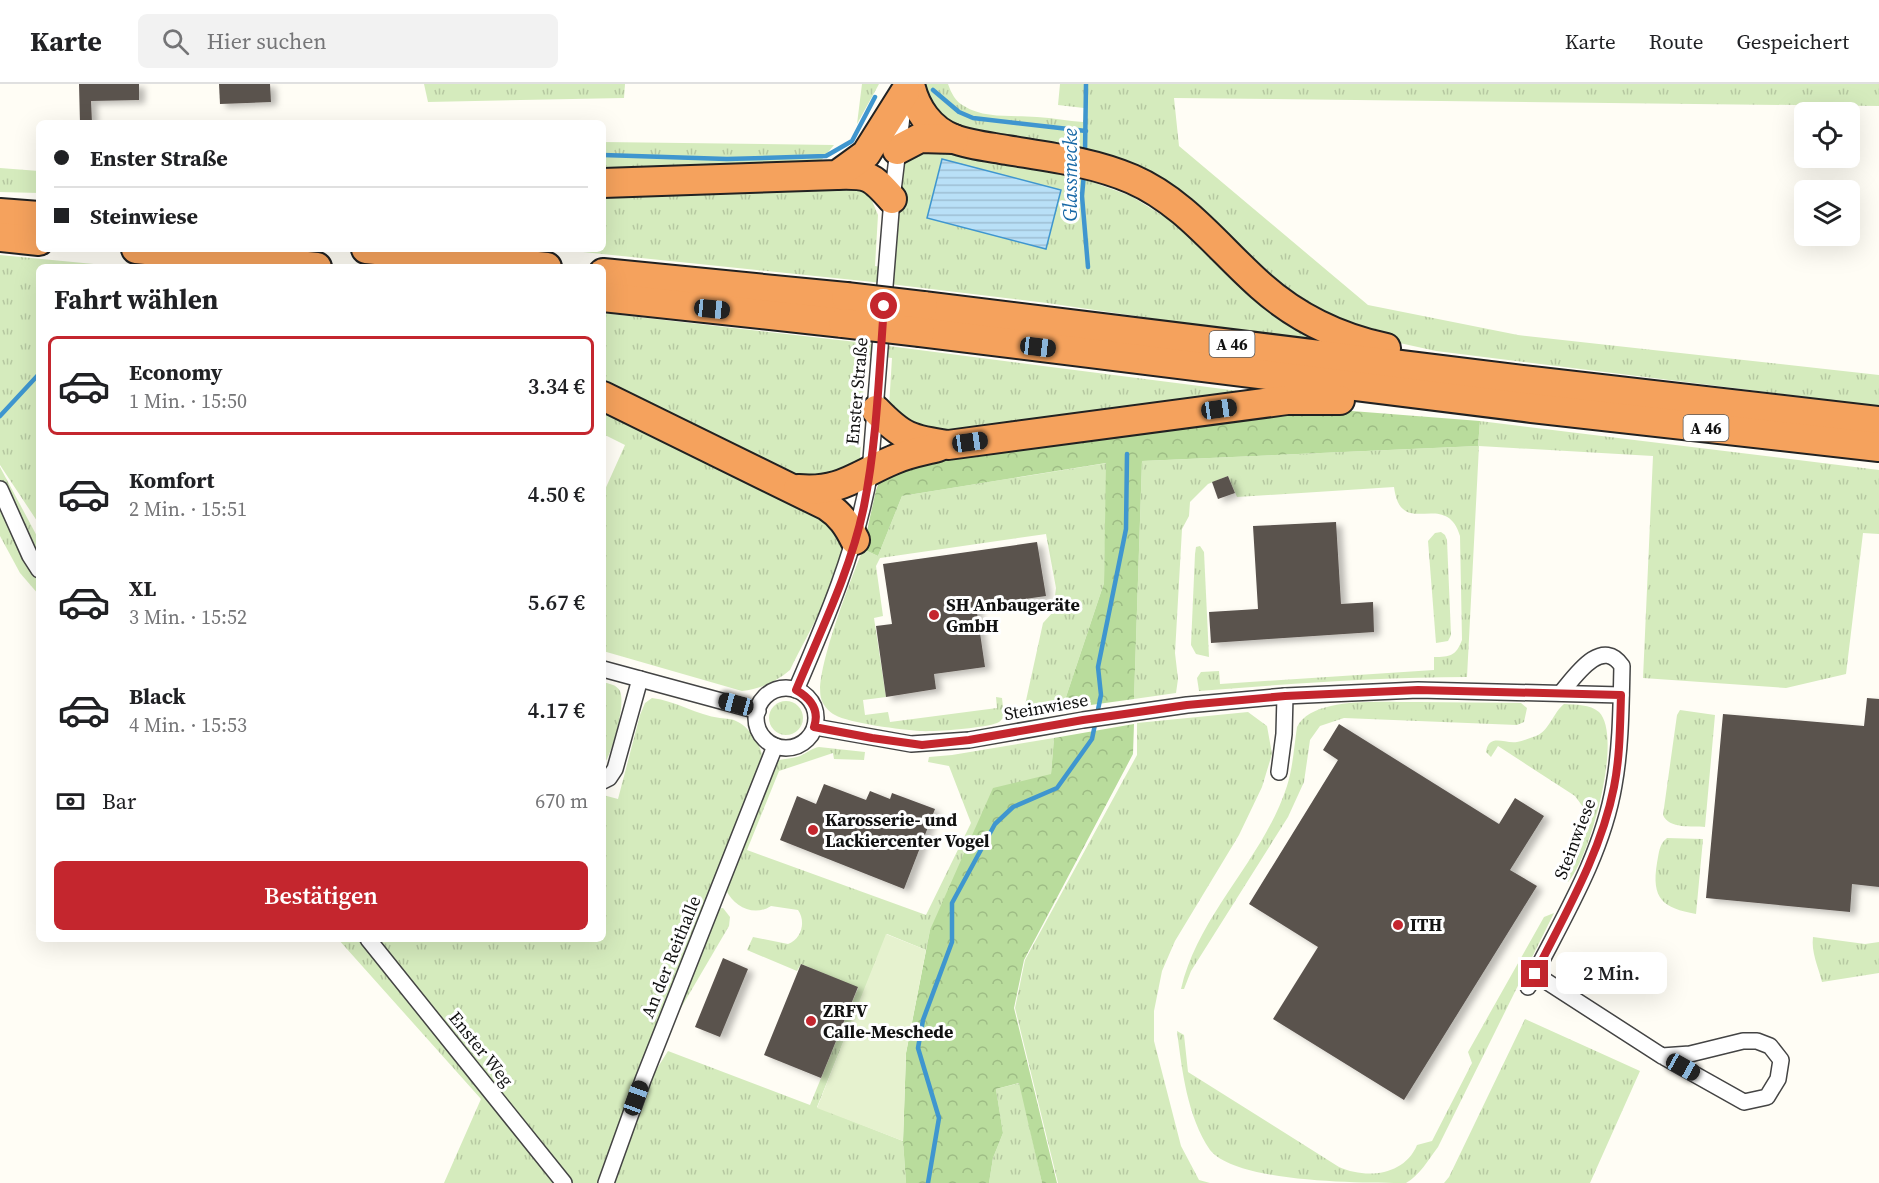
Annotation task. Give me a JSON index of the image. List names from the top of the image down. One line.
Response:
{"streets":{"highway":["A 46"],"street":["Enster Straße","Steinwiese","An der Reithalle","Enster Weg"]},"crossings":[["Enster Straße","Steinwiese"],["Enster Straße","An der Reithalle"],["Steinwiese","An der Reithalle"]],"water":["Glassmecke"],"places":["SH Anbaugeräte GmbH","Karosserie- und Lackiercenter Vogel","ITH","ZRFV Calle-Meschede"],"page":{"header":"Karte","search":"Hier suchen","nav":["Karte","Route","Gespeichert"],"banner":["Enster Straße","Steinwiese"],"heading":"Fahrt wählen","list":[{"name":"Economy","note":"1 Min. · 15:50","value":"3.34 €"},{"name":"Komfort","note":"2 Min. · 15:51","value":"4.50 €"},{"name":"XL","note":"3 Min. · 15:52","value":"5.67 €"},{"name":"Black","note":"4 Min. · 15:53","value":"4.17 €"}],"pay":["Bar","670 m"],"buttons":"Bestätigen","bubble":"2 Min."}}
